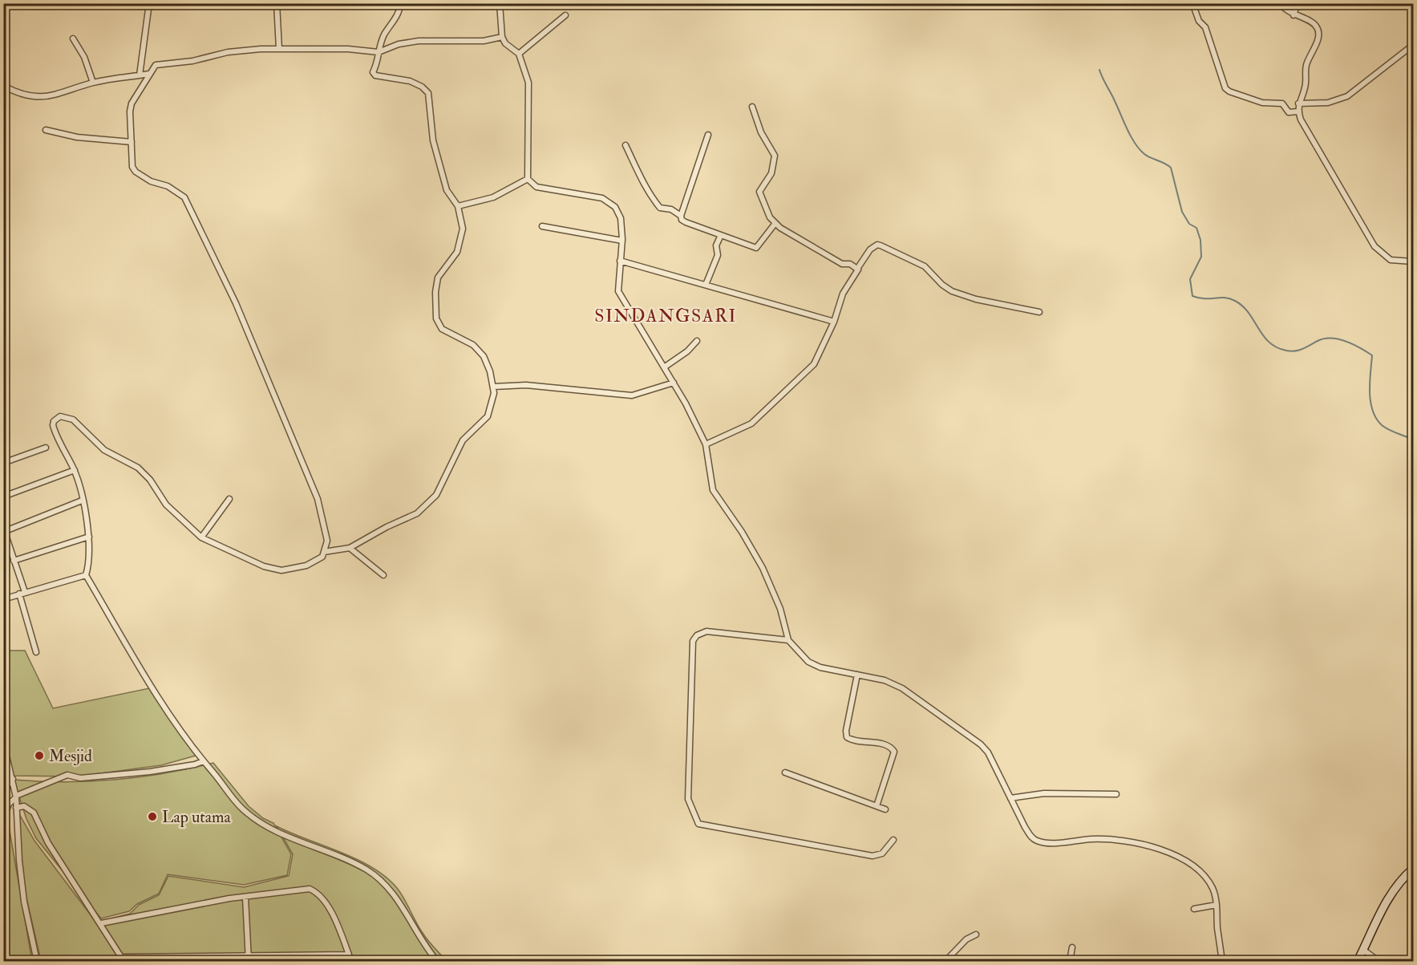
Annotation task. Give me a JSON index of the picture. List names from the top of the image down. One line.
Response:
{"districts":["SINDANGSARI"],"places":["Mesjid","Lap utama"]}
